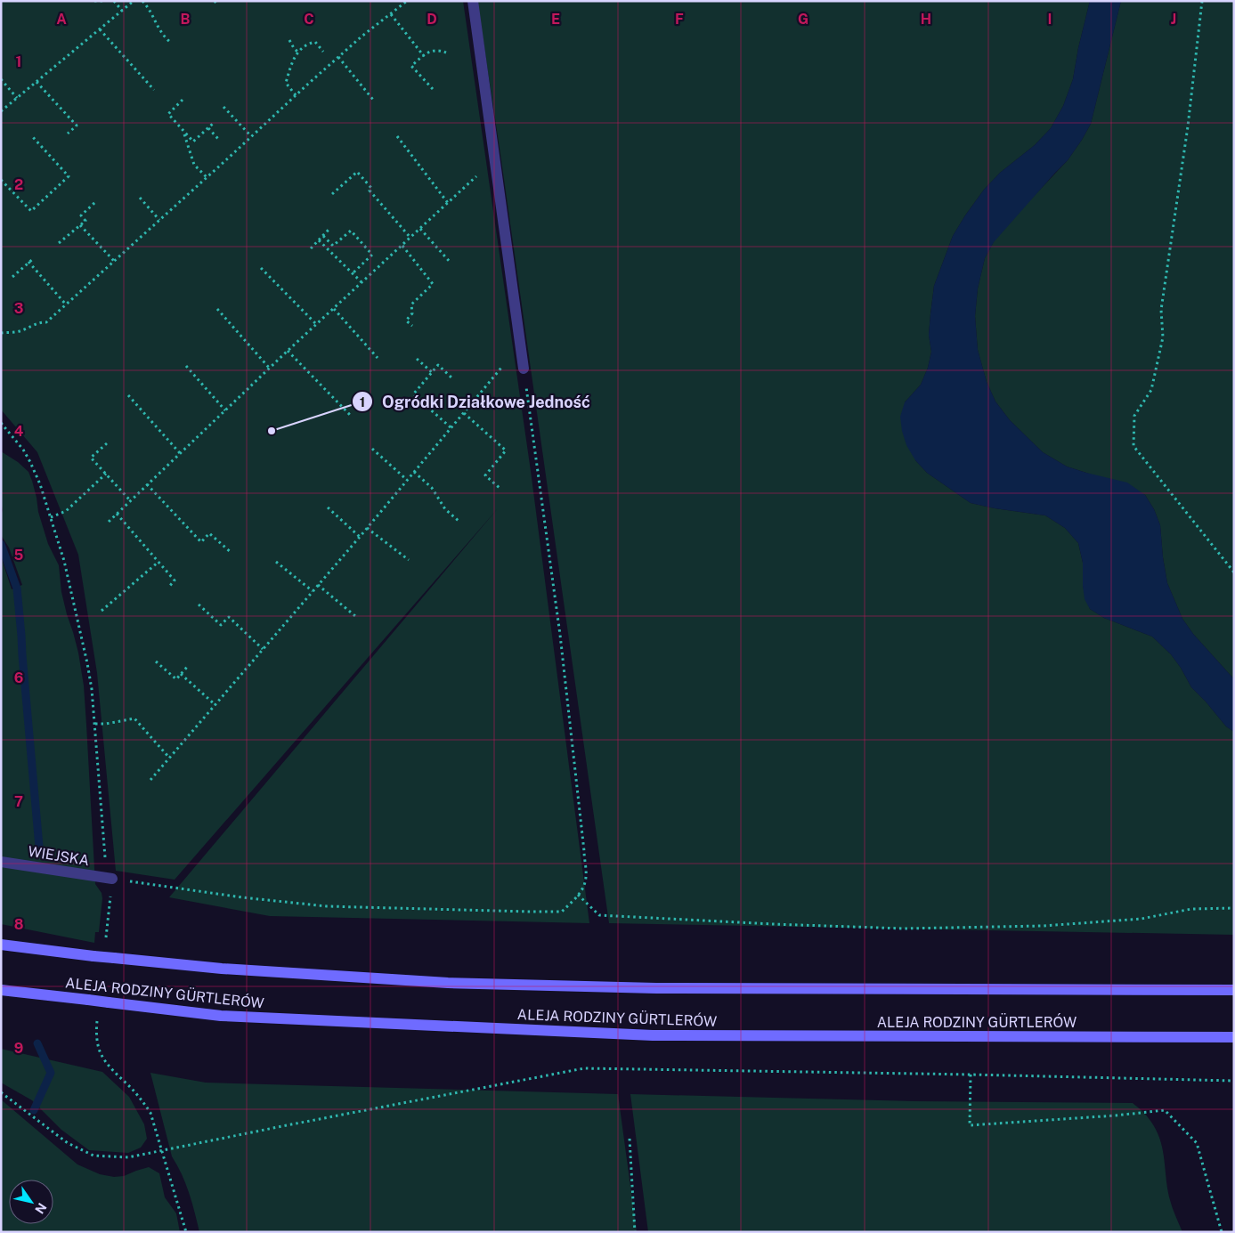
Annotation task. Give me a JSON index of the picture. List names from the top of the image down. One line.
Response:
{"streets":{"main road":["ALEJA RODZINY GÜRTLERÓW"],"street":["WIEJSKA"]},"places":["Ogródki Działkowe Jedność"],"north":"bottom right","grid":{"columns":["A","B","C","D","E","F","G","H","I","J"],"rows":["1","2","3","4","5","6","7","8","9"]}}
